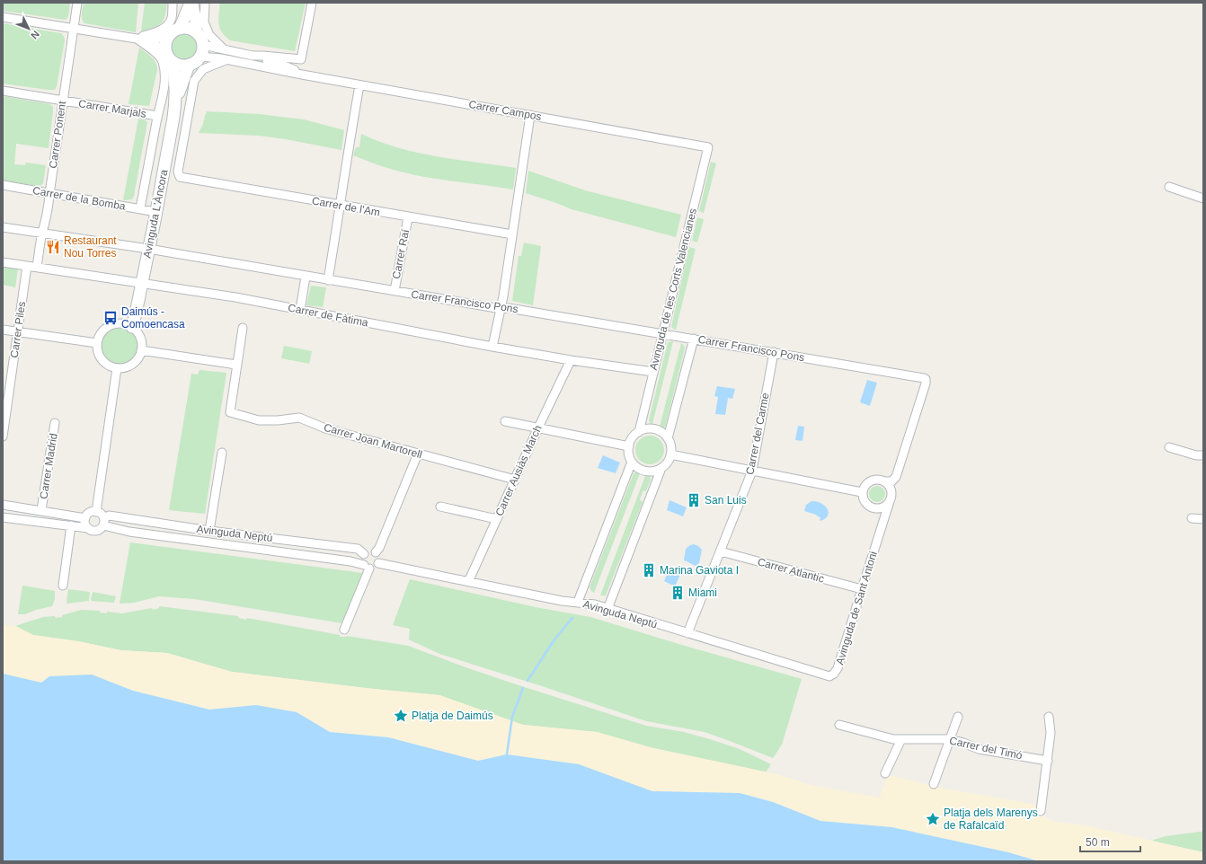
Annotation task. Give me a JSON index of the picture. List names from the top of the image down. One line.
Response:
{"streets":{"street":["Carrer Marjals","Carrer Campos","Carrer Ponent","Carrer de la Bomba","Carrer de l'Am","Avinguda L'Àncora","Carrer Raí","Avinguda de les Corts Valencianes","Carrer Francisco Pons","Carrer de Fàtima","Carrer Piles","Carrer del Carme","Carrer Joan Martorell","Carrer Madrid","Carrer Ausiàs March","Avinguda Neptú","Carrer Atlantic","Avinguda de Sant Antoni","Carrer del Timó"]},"crossings":[["Carrer Marjals","Carrer Ponent"],["Carrer Campos","Carrer de l'Am"],["Carrer Campos","Avinguda L'Àncora"],["Carrer Campos","Avinguda de les Corts Valencianes"],["Carrer Ponent","Carrer de la Bomba"],["Carrer Ponent","Carrer Francisco Pons"],["Carrer Ponent","Carrer de Fàtima"],["Carrer de la Bomba","Avinguda L'Àncora"],["Carrer de l'Am","Carrer Raí"],["Avinguda L'Àncora","Carrer Francisco Pons"],["Avinguda L'Àncora","Carrer de Fàtima"],["Carrer Raí","Carrer Francisco Pons"],["Avinguda de les Corts Valencianes","Carrer Francisco Pons"],["Avinguda de les Corts Valencianes","Carrer de Fàtima"],["Carrer Francisco Pons","Carrer del Carme"],["Carrer Francisco Pons","Avinguda de Sant Antoni"],["Carrer de Fàtima","Carrer Piles"],["Carrer de Fàtima","Carrer Ausiàs March"],["Carrer del Carme","Avinguda Neptú"],["Carrer del Carme","Carrer Atlantic"],["Carrer Joan Martorell","Carrer Ausiàs March"],["Carrer Ausiàs March","Avinguda Neptú"],["Avinguda Neptú","Avinguda de Sant Antoni"],["Carrer Atlantic","Avinguda de Sant Antoni"]],"places":{"restaurant":["Restaurant Nou Torres"],"bus stop":["Daimús - Comoencasa"],"building":["San Luis","Marina Gaviota I","Miami"],"place":["Platja de Daimús","Platja dels Marenys de Rafalcaïd"]},"scale_bar":"50 m","north":"bottom right"}
